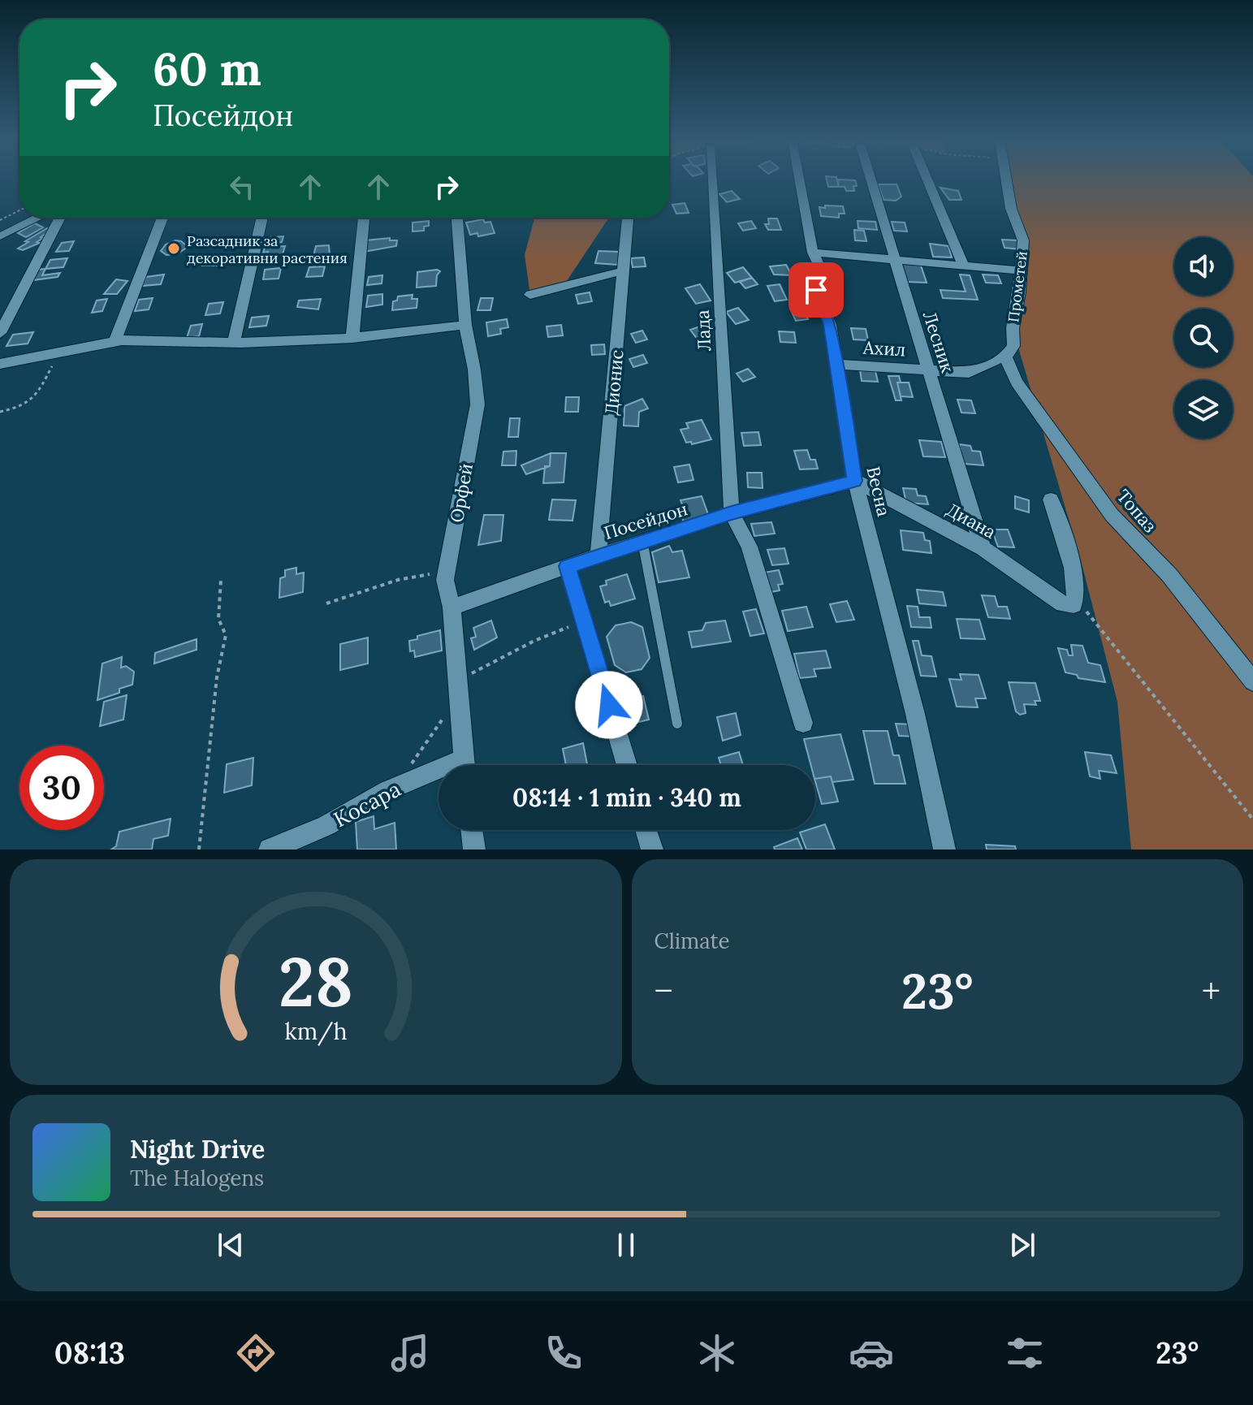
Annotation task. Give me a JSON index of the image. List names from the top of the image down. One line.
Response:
{"streets":{"street":["Прометей","Лада","Лесник","Ахил","Дионис","Весна","Орфей","Топаз","Посейдон","Диана","Косара"]},"crossings":[["Прометей","Ахил"],["Прометей","Топаз"],["Лада","Посейдон"],["Лесник","Ахил"],["Лесник","Диана"],["Ахил","Весна"],["Ахил","Топаз"],["Дионис","Посейдон"],["Весна","Посейдон"],["Весна","Диана"],["Орфей","Посейдон"],["Посейдон","Диана"]],"places":["Разсадник за декоративни растения"],"page":{"turn":["60 m","Посейдон"],"limit":"30","trip":"08:14 · 1 min · 340 m","tile":"Climate","heat":["−","23°","+"],"song":["Night Drive","The Halogens"],"tabs":["08:13","23°"],"gauge":["28","km/h"]}}
